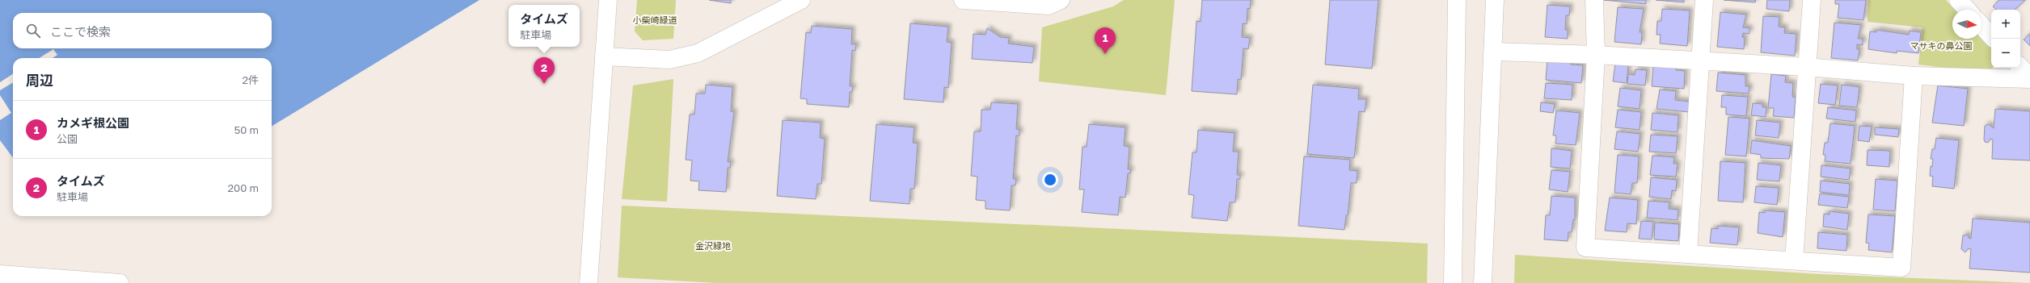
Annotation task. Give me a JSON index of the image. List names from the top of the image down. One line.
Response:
{"parks":["小柴崎緑道","マサキの鼻公園","金沢緑地"],"north":"right","page":{"popup":["タイムズ","駐車場"],"map_buttons":["+","−"],"search":"ここで検索","pins":["1","2"],"heading":["周辺","2件"],"list":[{"mark":"1","name":"カメギ根公園","note":"公園","value":"50 m"},{"mark":"2","name":"タイムズ","note":"駐車場","value":"200 m"}]}}
